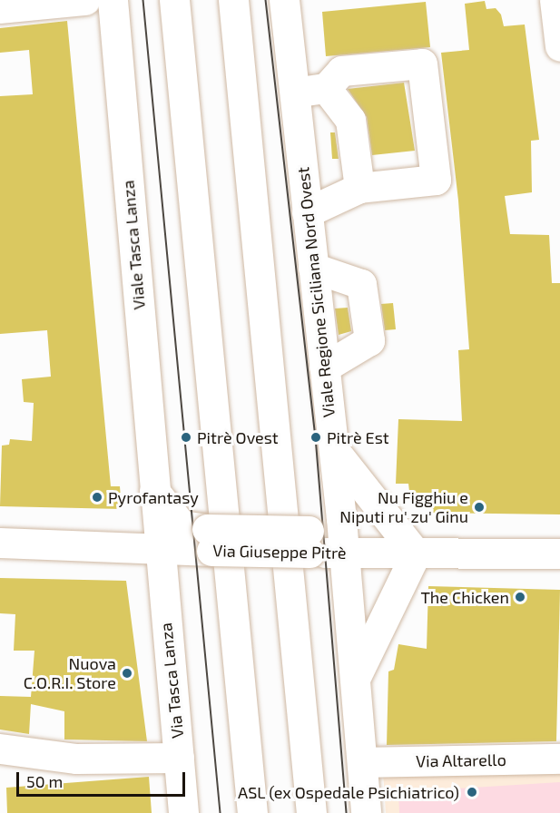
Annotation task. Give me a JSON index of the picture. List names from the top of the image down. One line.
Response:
{"streets":{"street":["Viale Tasca Lanza","Viale Regione Siciliana Nord Ovest","Via Giuseppe Pitrè","Via Tasca Lanza","Via Altarello"]},"crossings":[["Viale Tasca Lanza","Via Giuseppe Pitrè"],["Viale Regione Siciliana Nord Ovest","Via Giuseppe Pitrè"],["Viale Regione Siciliana Nord Ovest","Via Altarello"],["Via Giuseppe Pitrè","Via Tasca Lanza"]],"places":["Pitrè Ovest","Pitrè Est","Pyrofantasy","Nu Figghiu e Niputi ru' zu' Ginu","The Chicken","Nuova C.O.R.I. Store","ASL (ex Ospedale Psichiatrico)"],"scale_bar":"50 m"}
